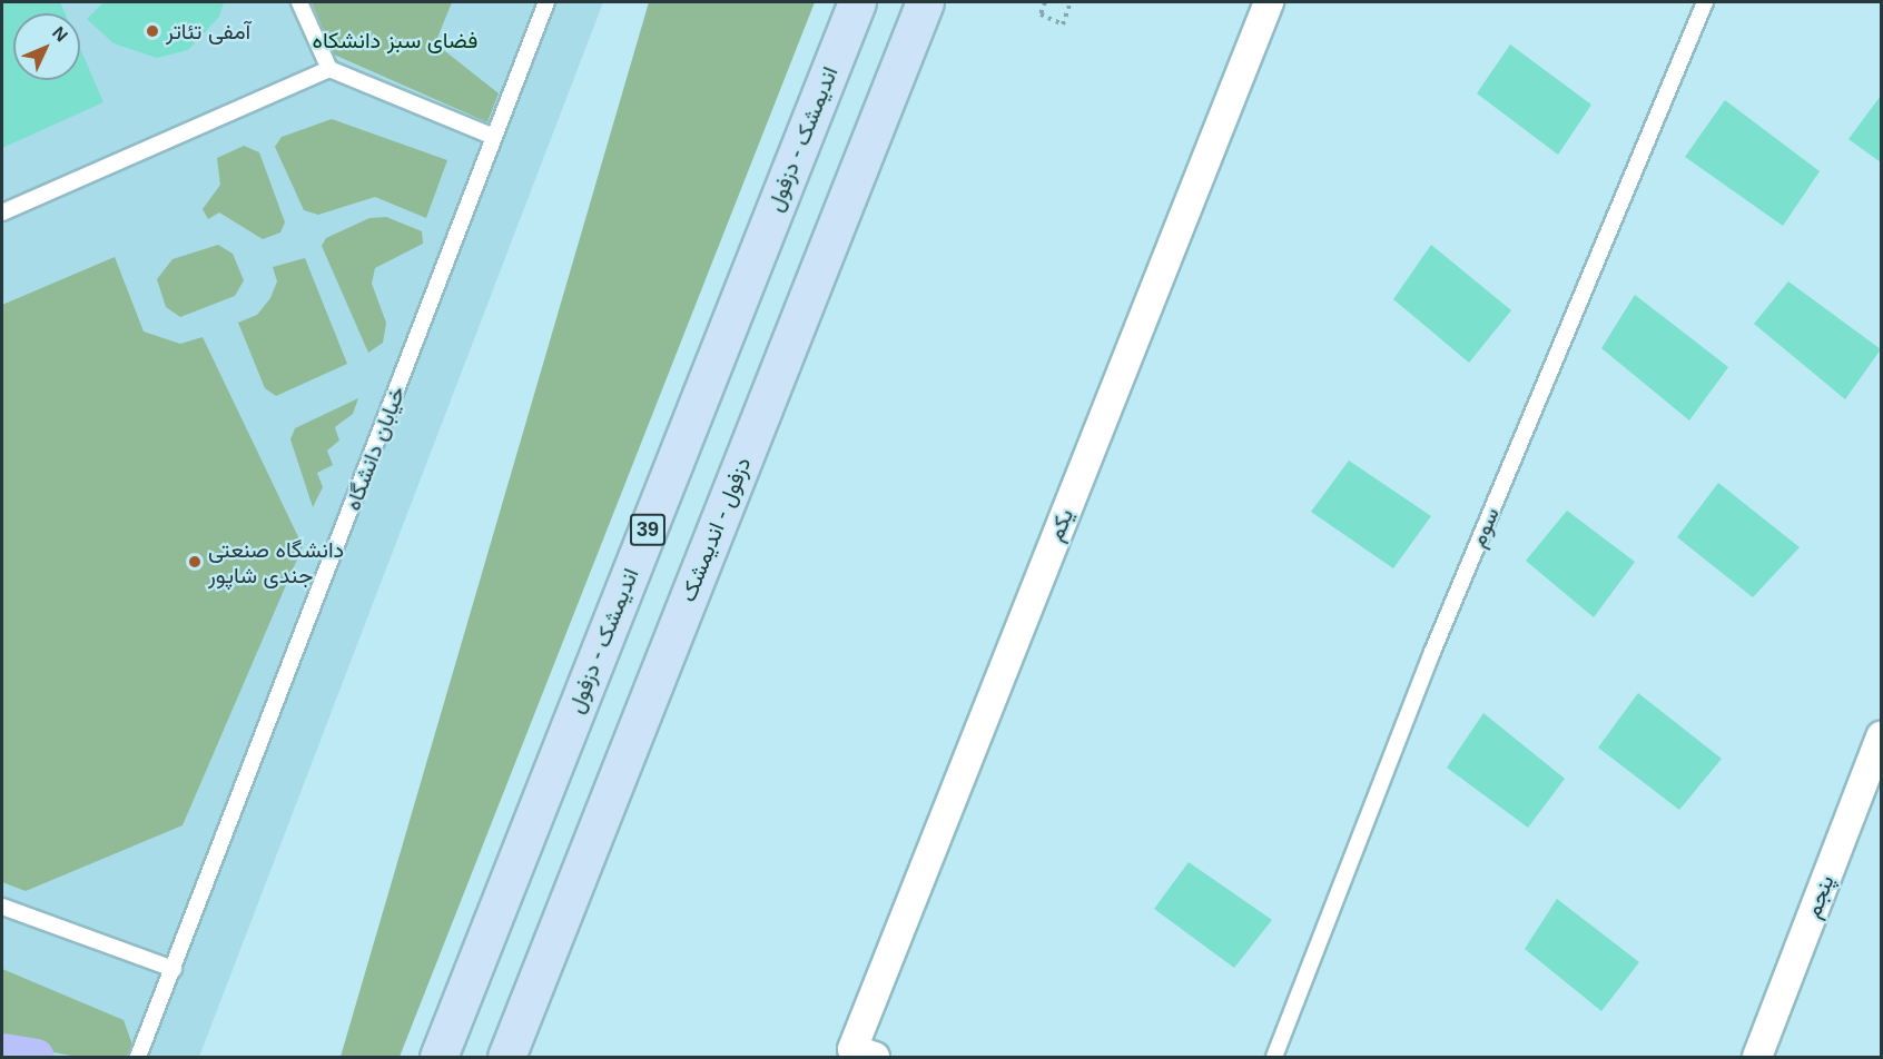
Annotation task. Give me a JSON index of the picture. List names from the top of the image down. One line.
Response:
{"streets":{"main road":["اندیمشک - دزفول","39","دزفول - اندیمشک"],"street":["یکم","پنجم"],"lane":["خیابان دانشگاه","سوم"]},"parks":["فضای سبز دانشکاه"],"places":["آمفی تئاتر","دانشگاه صنعتی جندی شاپور"],"north":"top right"}
